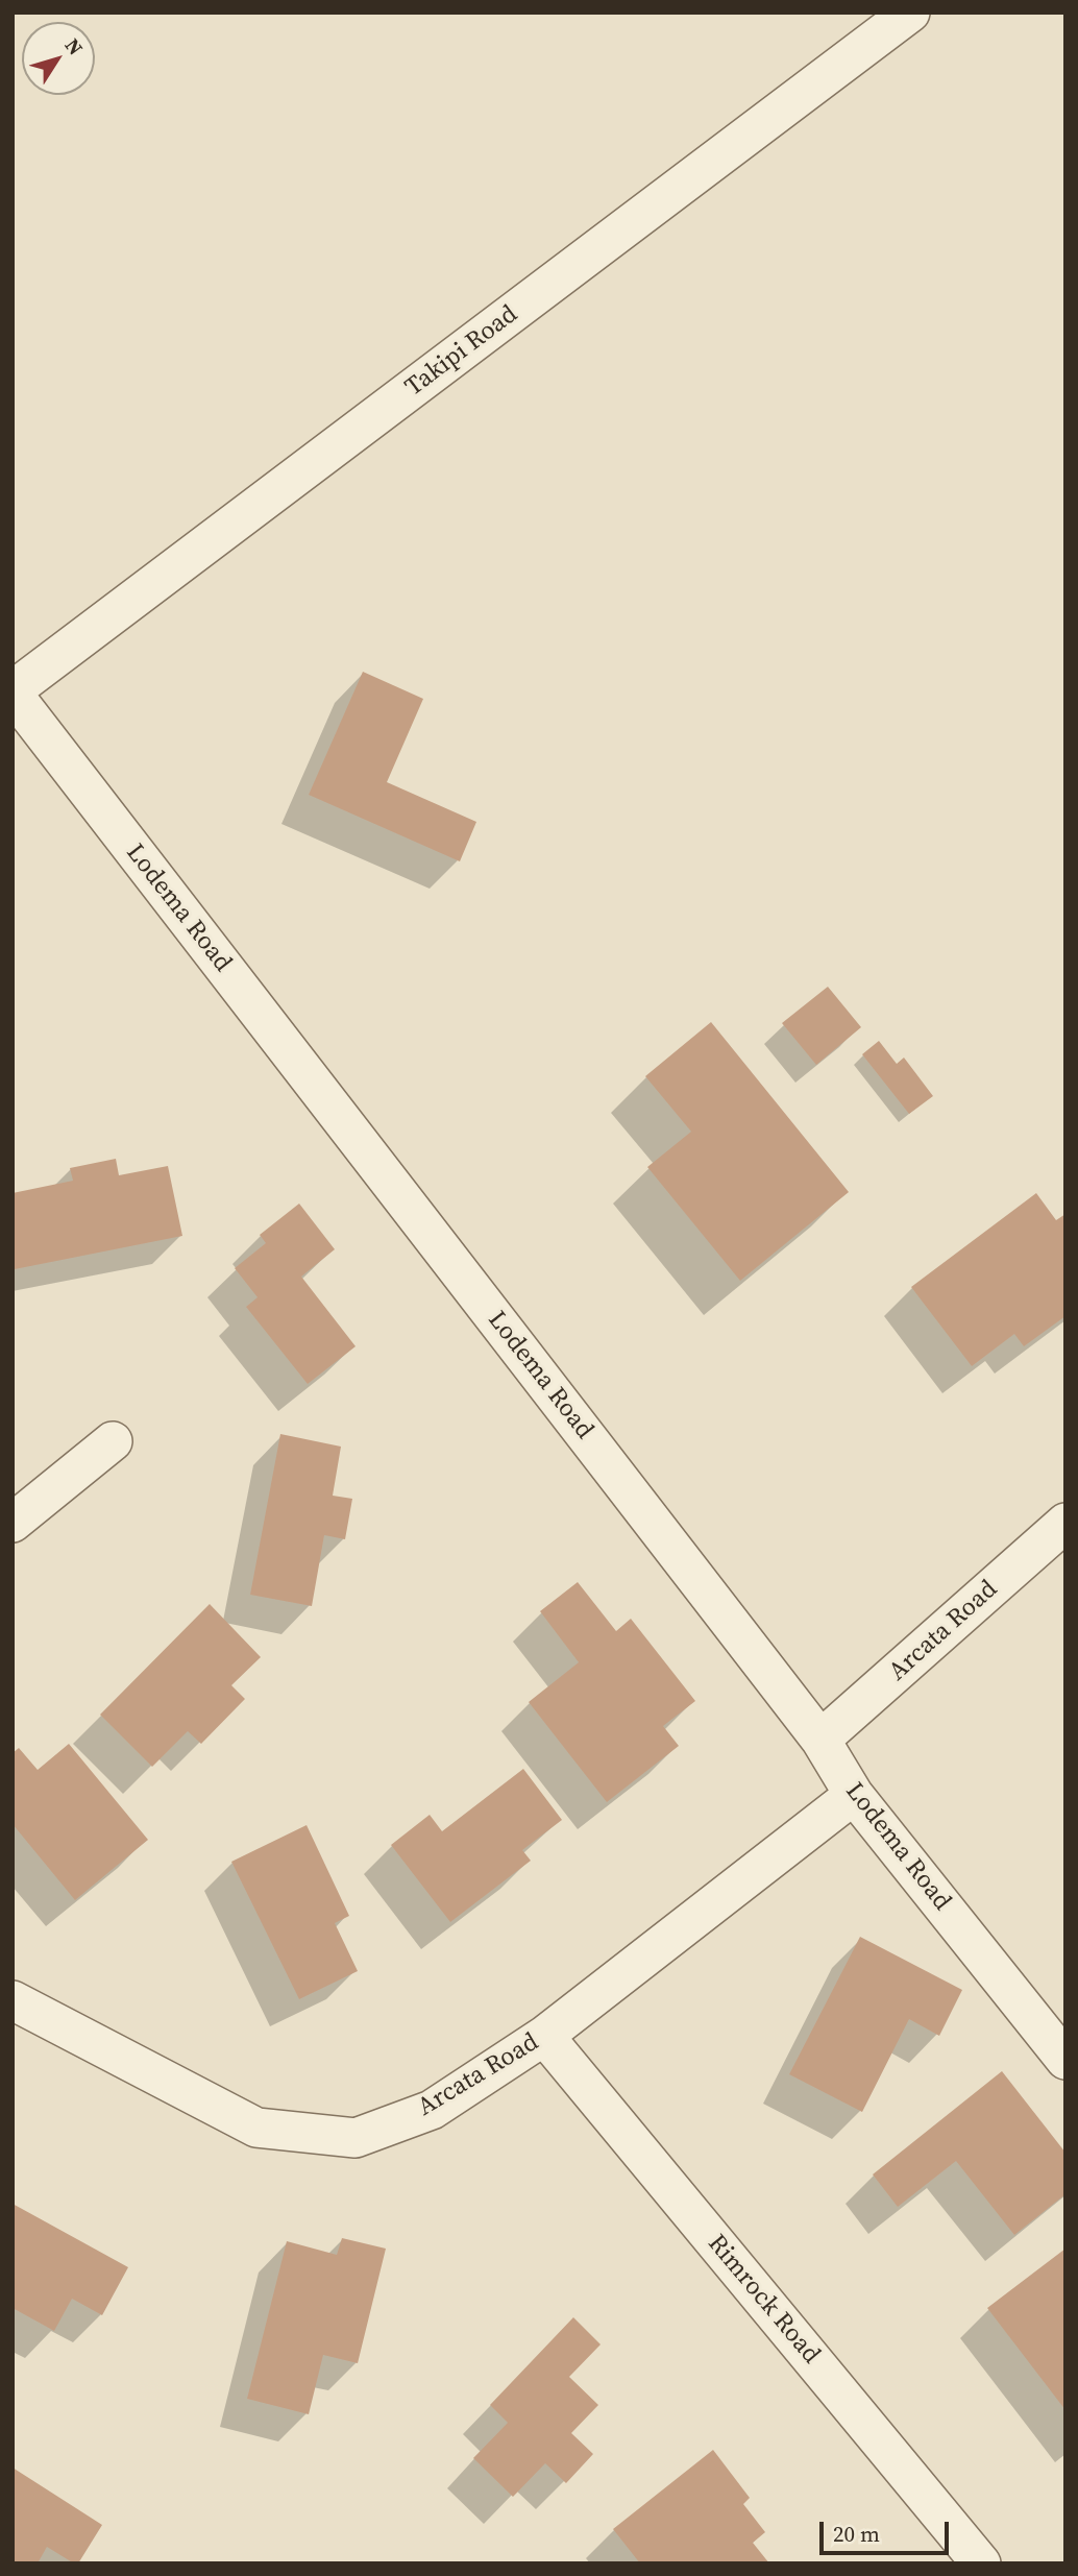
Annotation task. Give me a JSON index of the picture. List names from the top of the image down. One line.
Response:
{"streets":{"street":["Takipi Road","Lodema Road","Arcata Road","Rimrock Road"]},"crossings":[["Takipi Road","Lodema Road"],["Lodema Road","Arcata Road"],["Arcata Road","Rimrock Road"]],"scale_bar":"20 m","north":"top right"}
